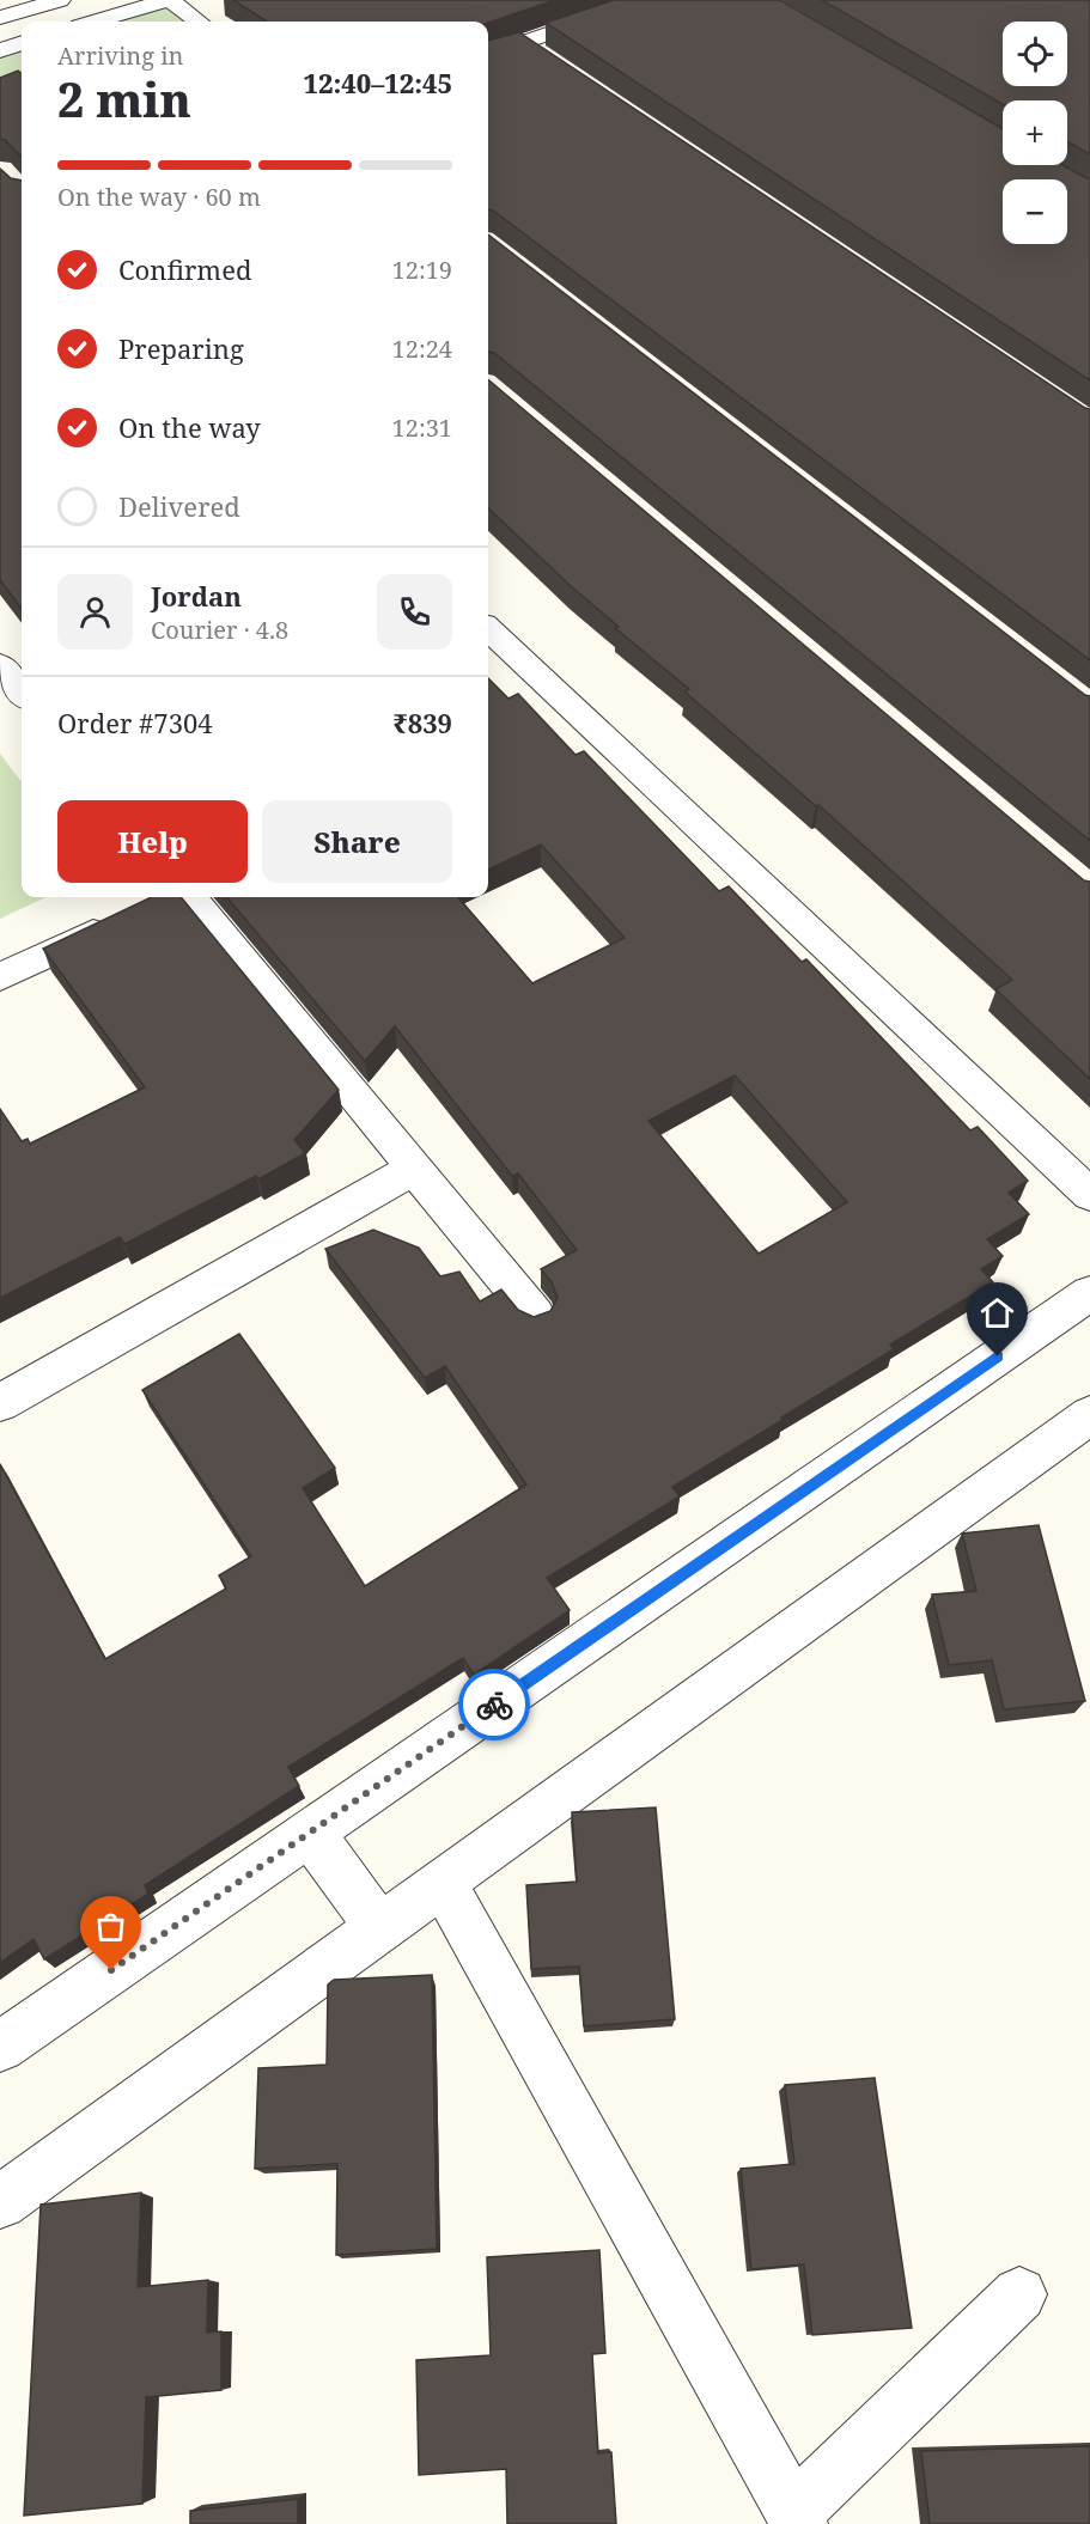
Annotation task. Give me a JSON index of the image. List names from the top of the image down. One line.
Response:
{"page":{"map_buttons":["+","−"],"heading":["2 min","Arriving in","12:40–12:45"],"panel":["Jordan","Courier · 4.8","Order #7304","₹839"],"bar":"On the way · 60 m","list":[["Confirmed","12:19"],["Preparing","12:24"],["On the way","12:31"],"Delivered"],"buttons":["Help","Share"]}}
